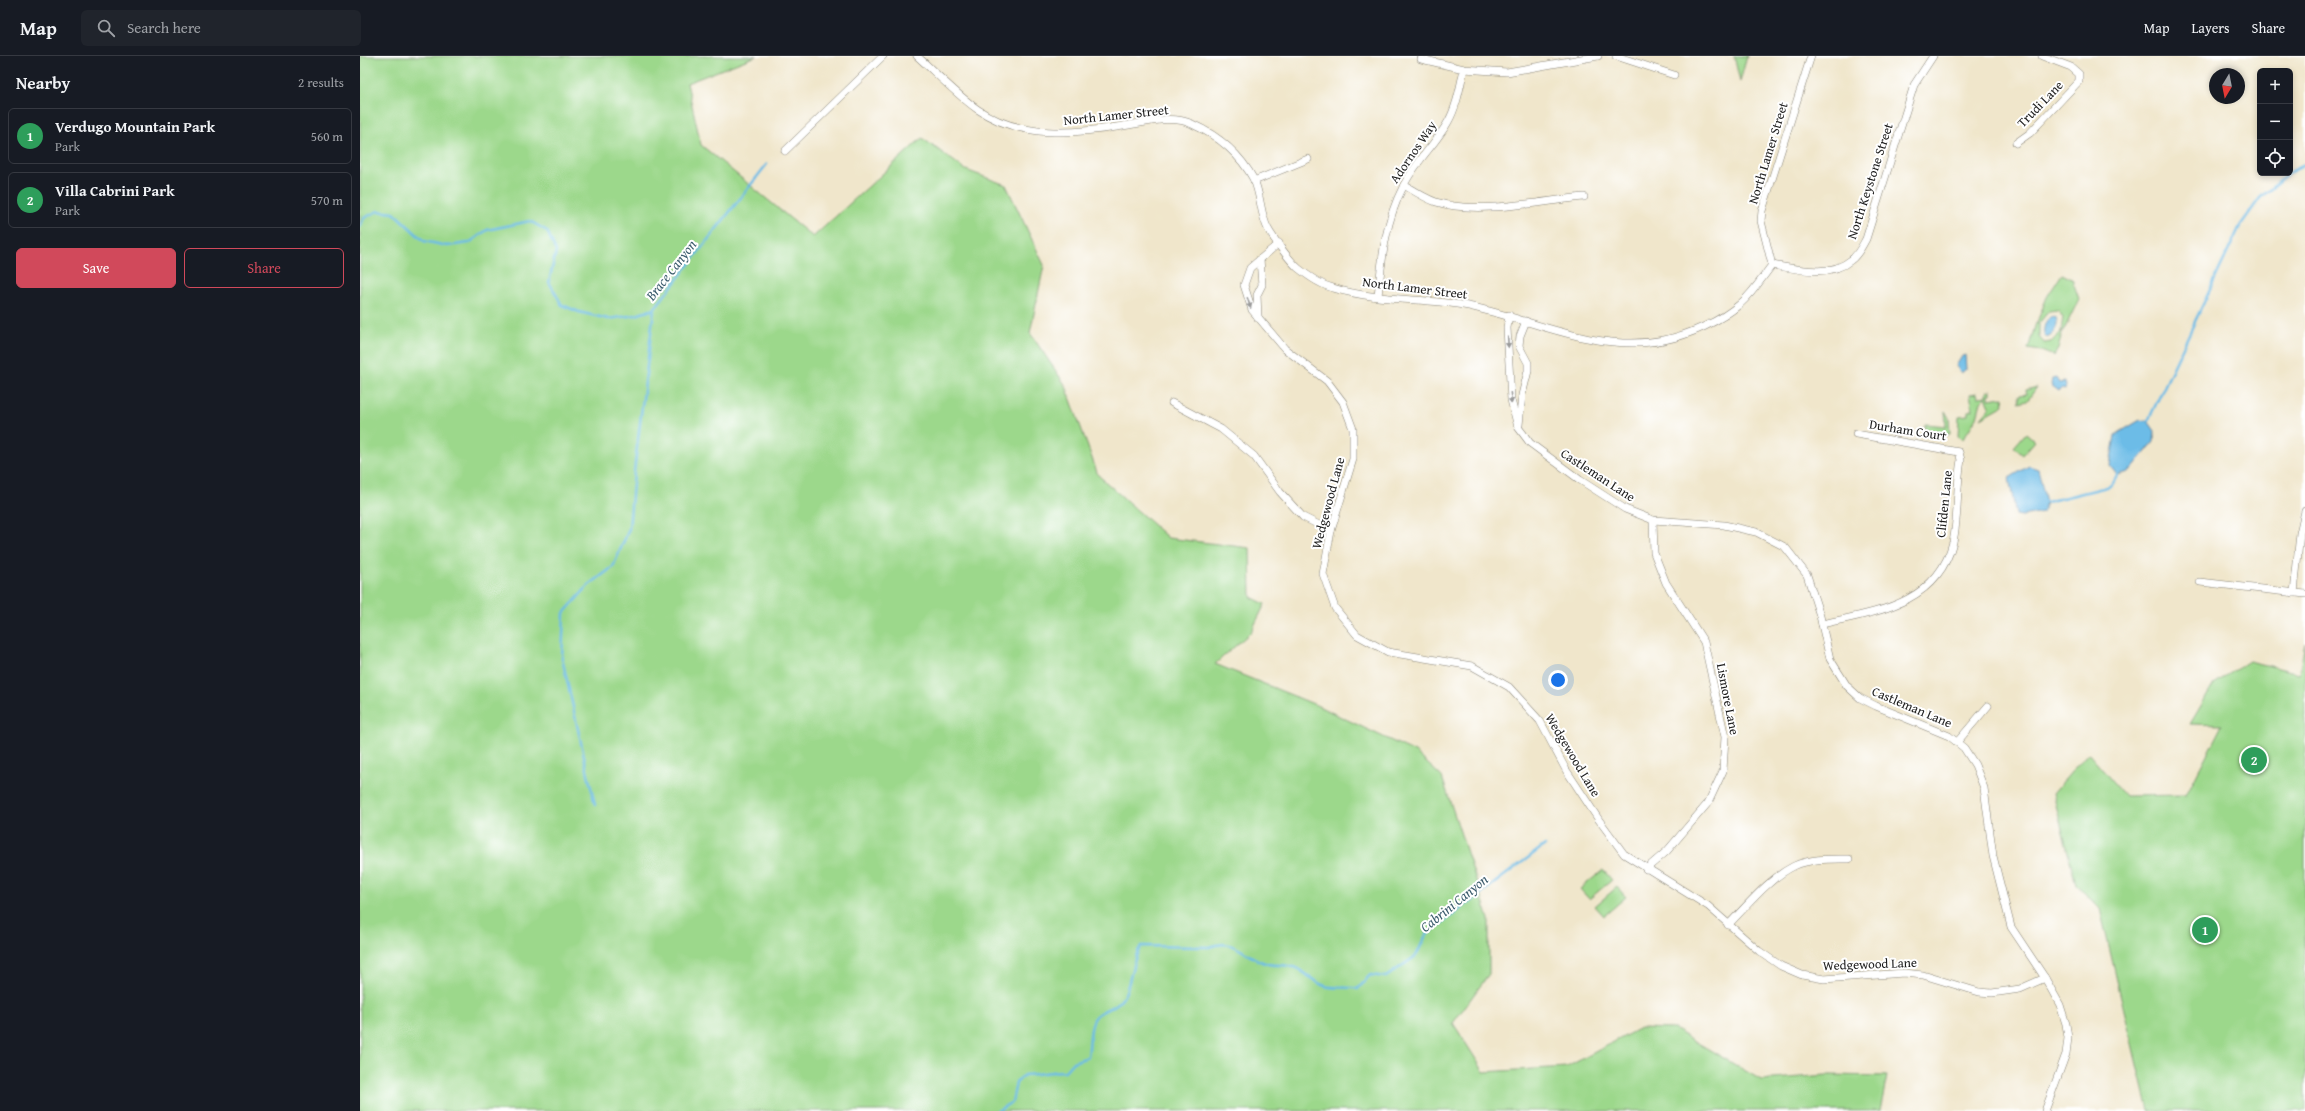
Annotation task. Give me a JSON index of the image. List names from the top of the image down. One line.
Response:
{"streets":{"street":["Trudi Lane","North Lamer Street","Adornos Way","North Keystone Street","Durham Court","Castleman Lane","Wedgewood Lane","Clifden Lane","Lismore Lane"]},"crossings":[["North Lamer Street","Adornos Way"],["North Lamer Street","North Keystone Street"],["North Lamer Street","Castleman Lane"],["North Lamer Street","Wedgewood Lane"],["Durham Court","Clifden Lane"],["Castleman Lane","Wedgewood Lane"],["Castleman Lane","Clifden Lane"],["Castleman Lane","Lismore Lane"],["Wedgewood Lane","Lismore Lane"]],"water":["Brace Canyon","Cabrini Canyon"],"north":"bottom","page":{"header":"Map","search":"Search here","nav":["Map","Layers","Share"],"heading":["Nearby","2 results"],"map_buttons":["+","−"],"list":[{"mark":"1","name":"Verdugo Mountain Park","note":"Park","value":"560 m"},{"mark":"2","name":"Villa Cabrini Park","note":"Park","value":"570 m"}],"buttons":["Save","Share"],"pins":["2","1"]}}
